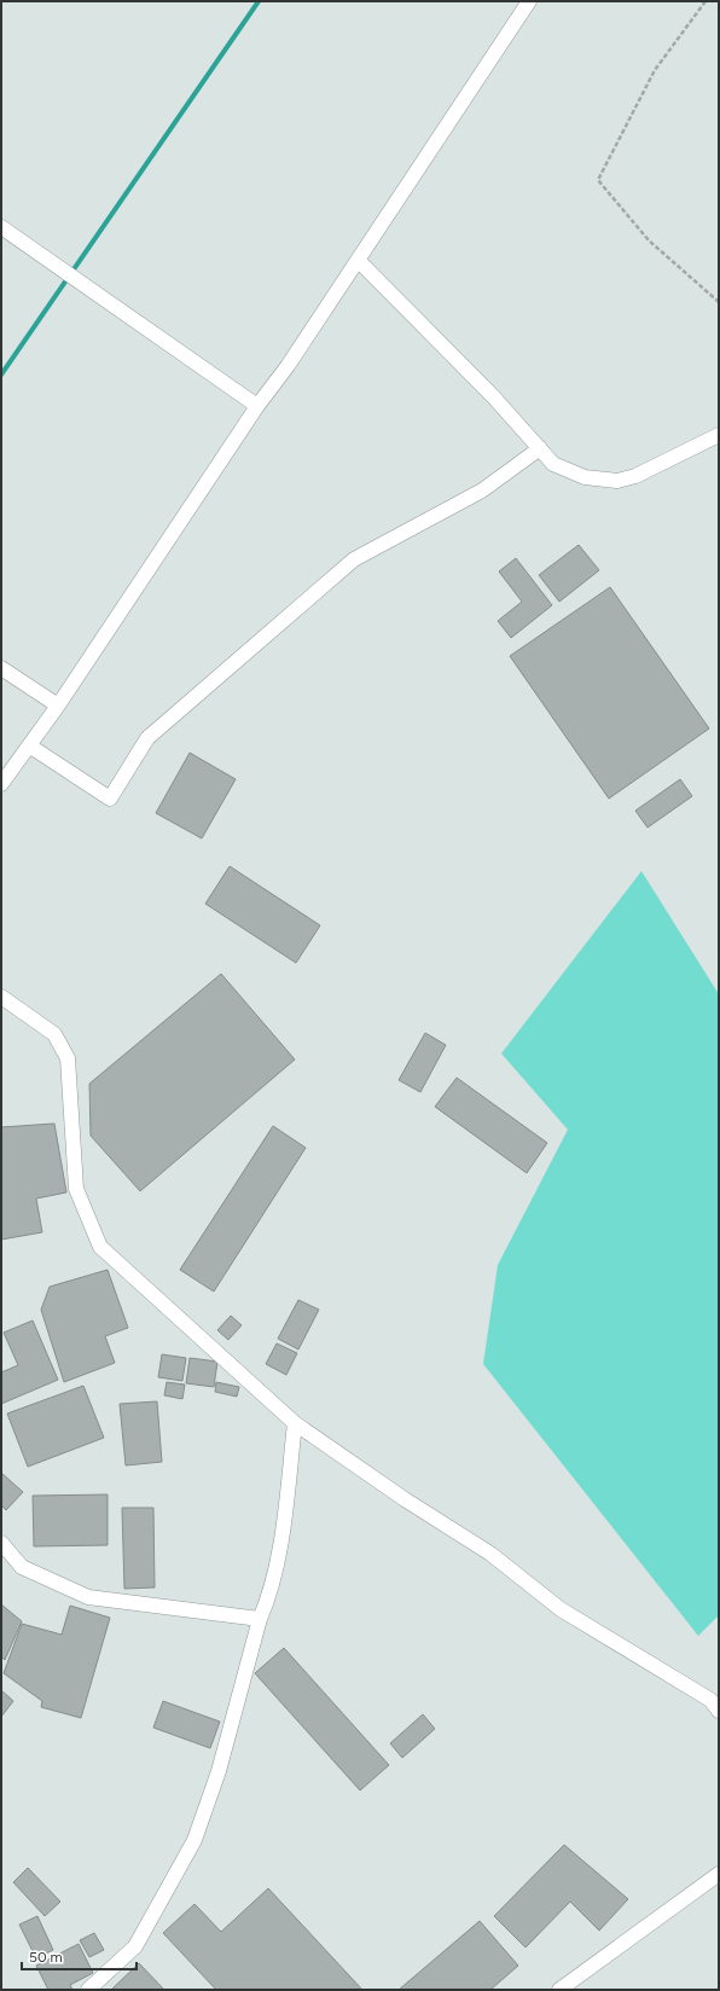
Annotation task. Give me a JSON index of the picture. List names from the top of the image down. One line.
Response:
{"scale_bar":"50 m"}
